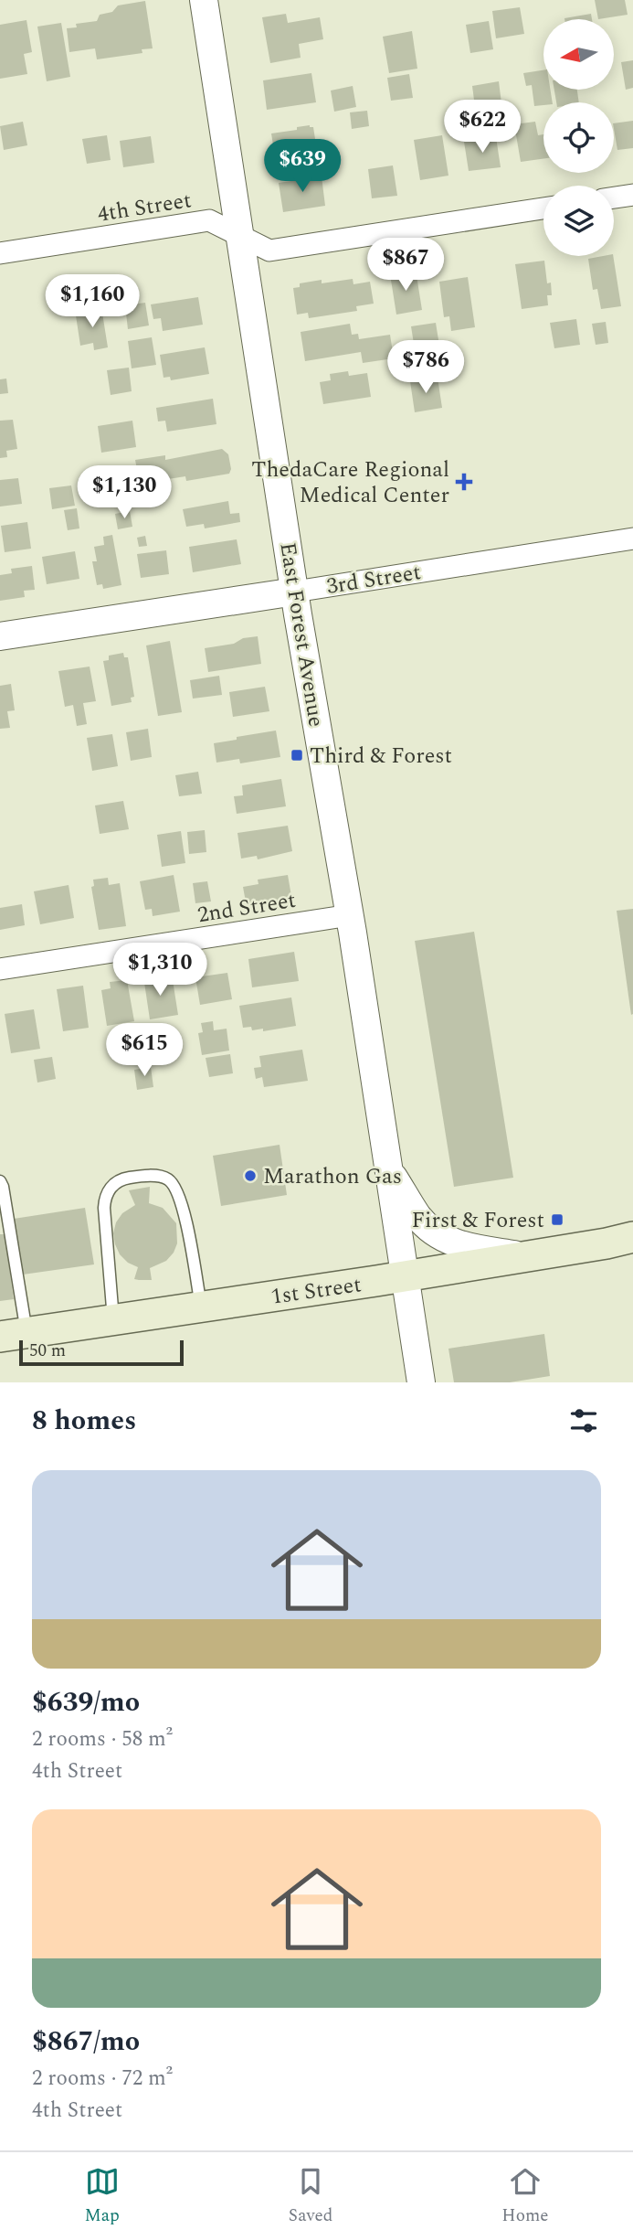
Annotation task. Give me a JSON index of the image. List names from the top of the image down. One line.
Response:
{"streets":{"main road":["1st Street"],"street":["4th Street","3rd Street","East Forest Avenue","2nd Street"]},"crossings":[["4th Street","East Forest Avenue"],["3rd Street","East Forest Avenue"],["East Forest Avenue","2nd Street"],["East Forest Avenue","1st Street"]],"places":{"health":["ThedaCare Regional Medical Center"],"transit":["Third & Forest","First & Forest"],"other":["Marathon Gas"]},"scale_bar":"50 m","north":"left","page":{"price":["$622","$639","$867","$1,160","$786","$1,130","$1,310","$615"],"scale":"50 m","heading":"8 homes","list":[{"name":"$639/mo","note":"2 rooms · 58 m² · 4th Street"},{"name":"$867/mo","note":"2 rooms · 72 m² · 4th Street"}],"tabs":["Map","Saved","Home"]}}
